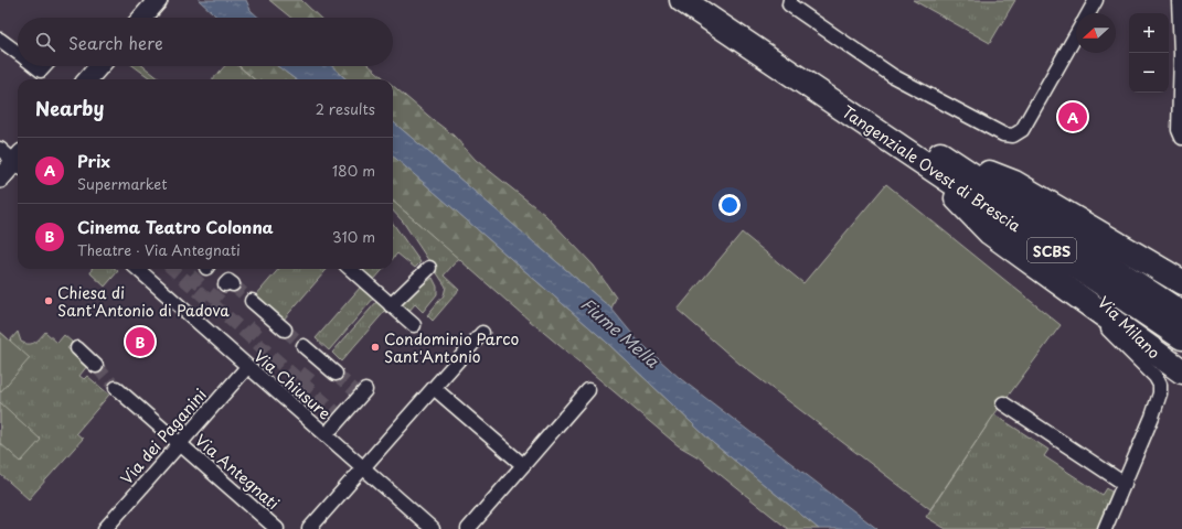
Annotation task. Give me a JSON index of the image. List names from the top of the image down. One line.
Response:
{"streets":{"highway":["Tangenziale Ovest di Brescia","SCBS"],"street":["Via Milano","Via Chiusure","Via dei Paganini","Via Antegnati"]},"crossings":[["Via Chiusure","Via dei Paganini"],["Via dei Paganini","Via Antegnati"]],"water":["Fiume Mella"],"places":["Chiesa di Sant'Antonio di Padova","Condominio Parco Sant'Antonio"],"north":"left","page":{"map_buttons":["+","−"],"search":"Search here","heading":["Nearby","2 results"],"pins":["A","B"],"list":[{"mark":"A","name":"Prix","note":"Supermarket","value":"180 m"},{"mark":"B","name":"Cinema Teatro Colonna","note":"Theatre · Via Antegnati","value":"310 m"}]}}
